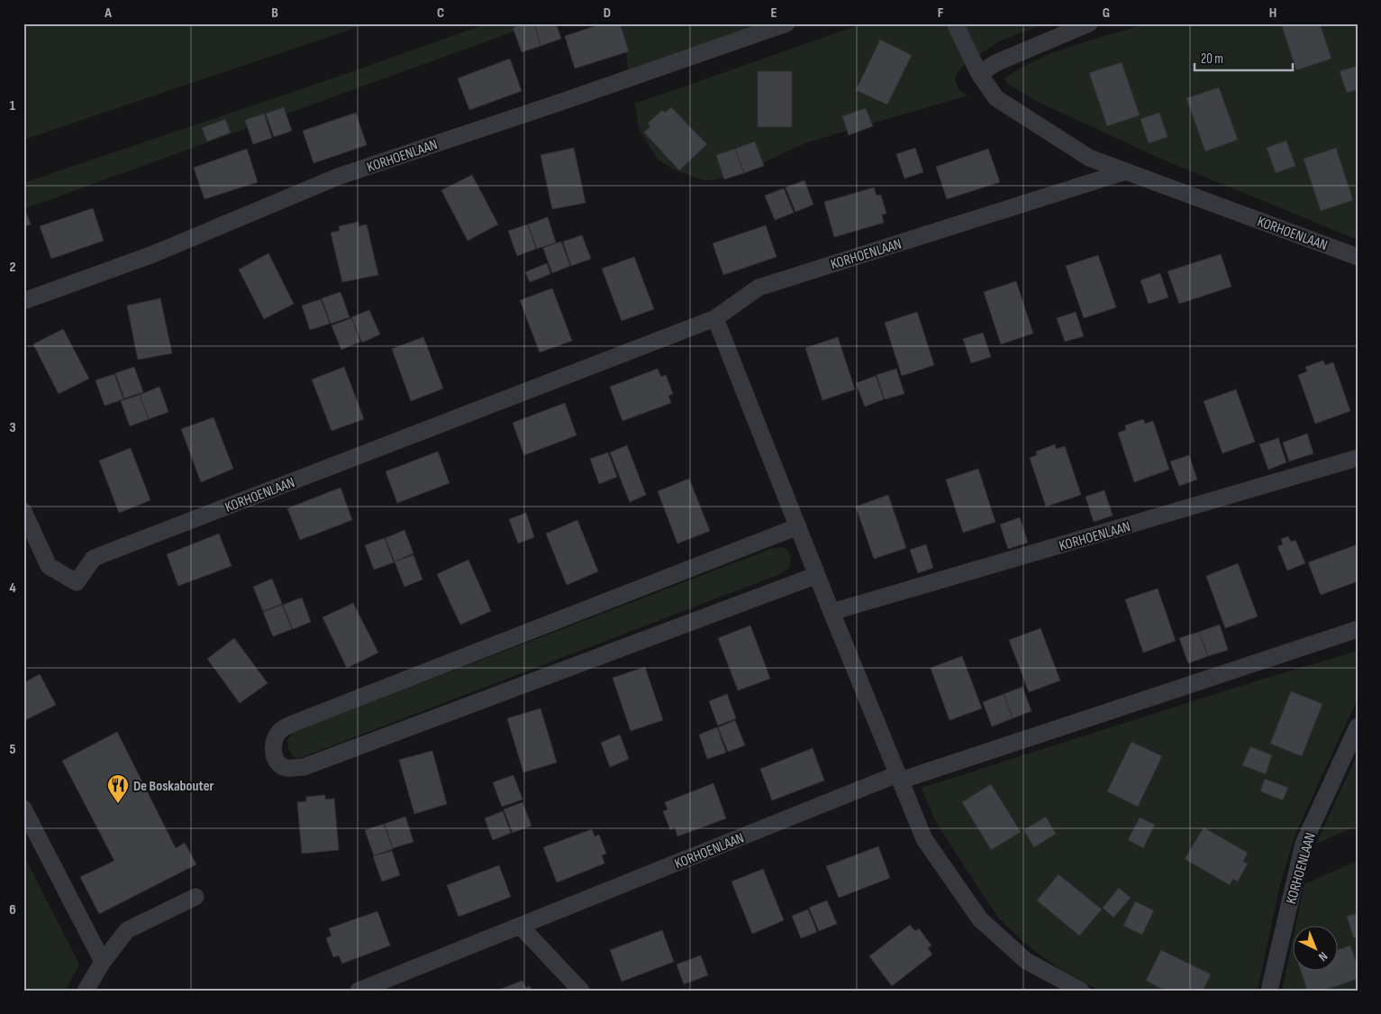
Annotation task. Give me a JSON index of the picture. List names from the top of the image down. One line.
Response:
{"streets":{"lane":["KORHOENLAAN"]},"places":{"restaurant":["De Boskabouter"]},"scale_bar":"20 m","north":"bottom right","grid":{"columns":["A","B","C","D","E","F","G","H"],"rows":["1","2","3","4","5","6"]}}
